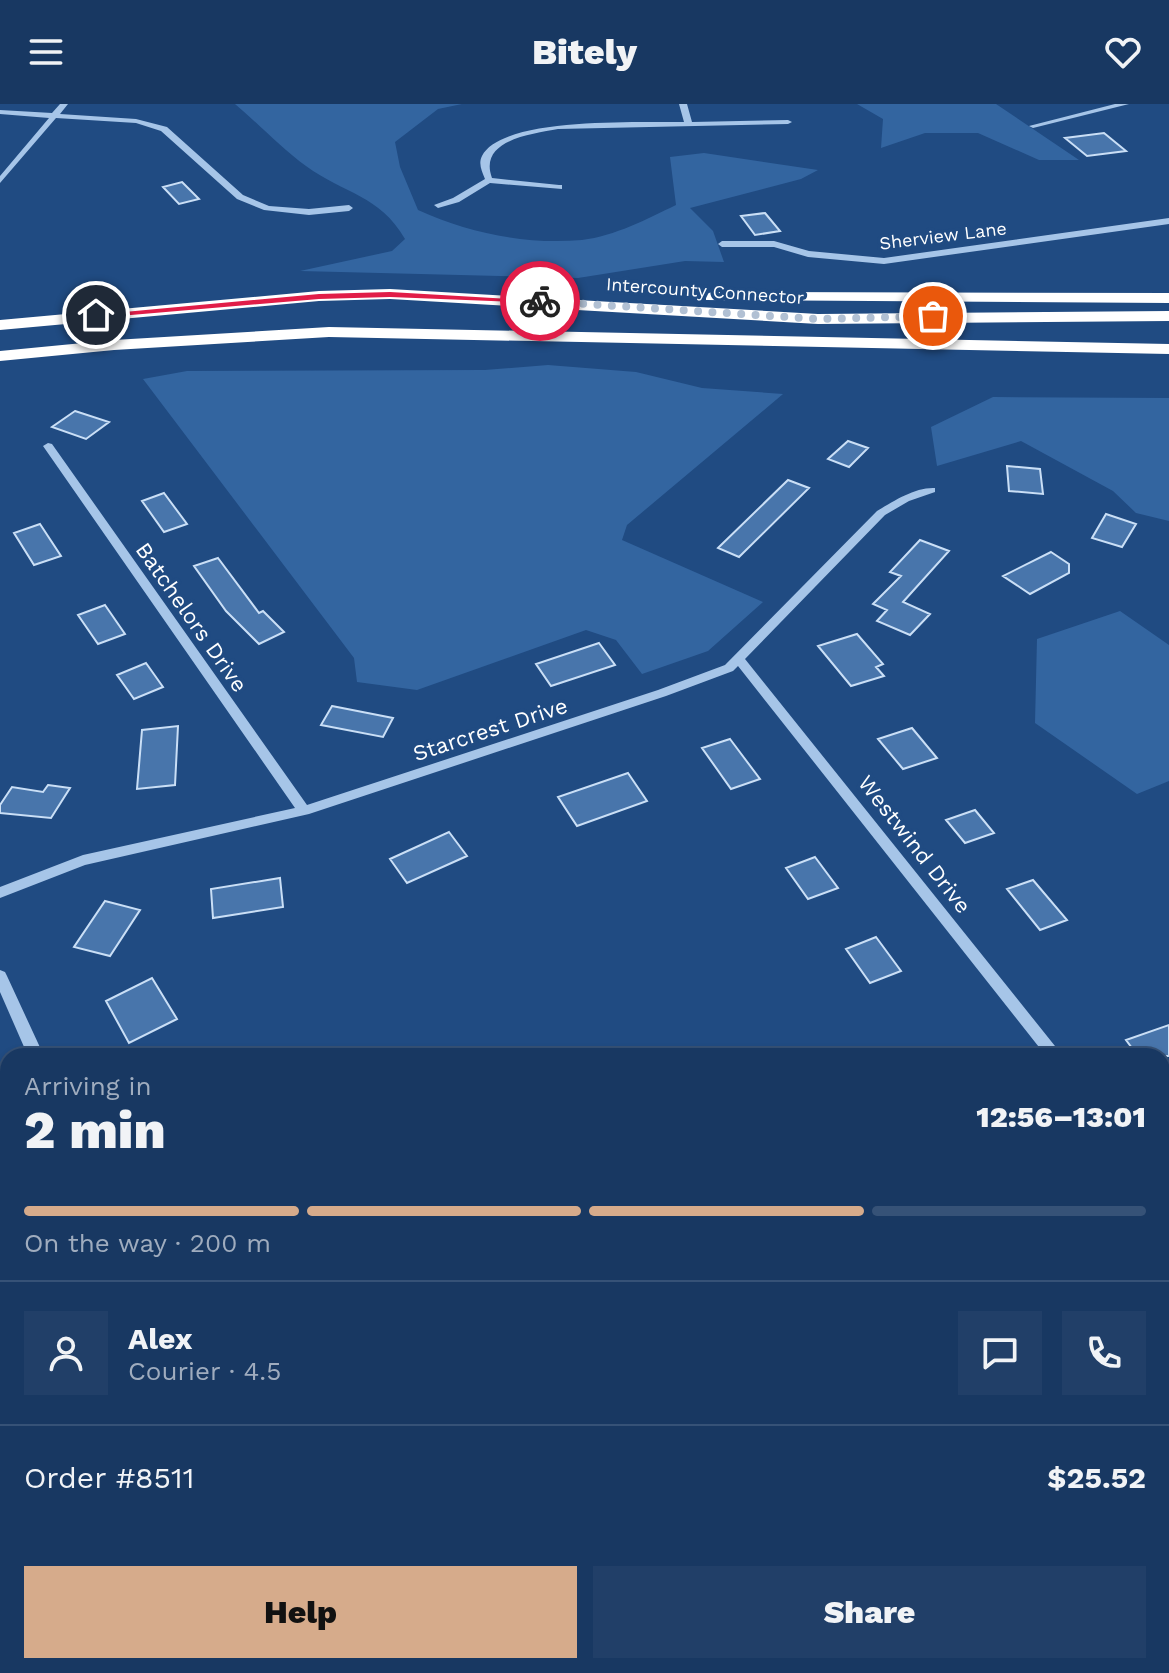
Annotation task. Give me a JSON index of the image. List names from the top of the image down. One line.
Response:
{"streets":{"highway":["Intercounty Connector"],"street":["Sherview Lane","Batchelors Drive","Starcrest Drive","Westwind Drive"]},"crossings":[["Batchelors Drive","Starcrest Drive"],["Starcrest Drive","Westwind Drive"]],"page":{"header":"Bitely","heading":["2 min","Arriving in","12:56–13:01"],"panel":["Alex","Courier · 4.5","Order #8511","$25.52"],"bar":"On the way · 200 m","buttons":["Help","Share"]}}
